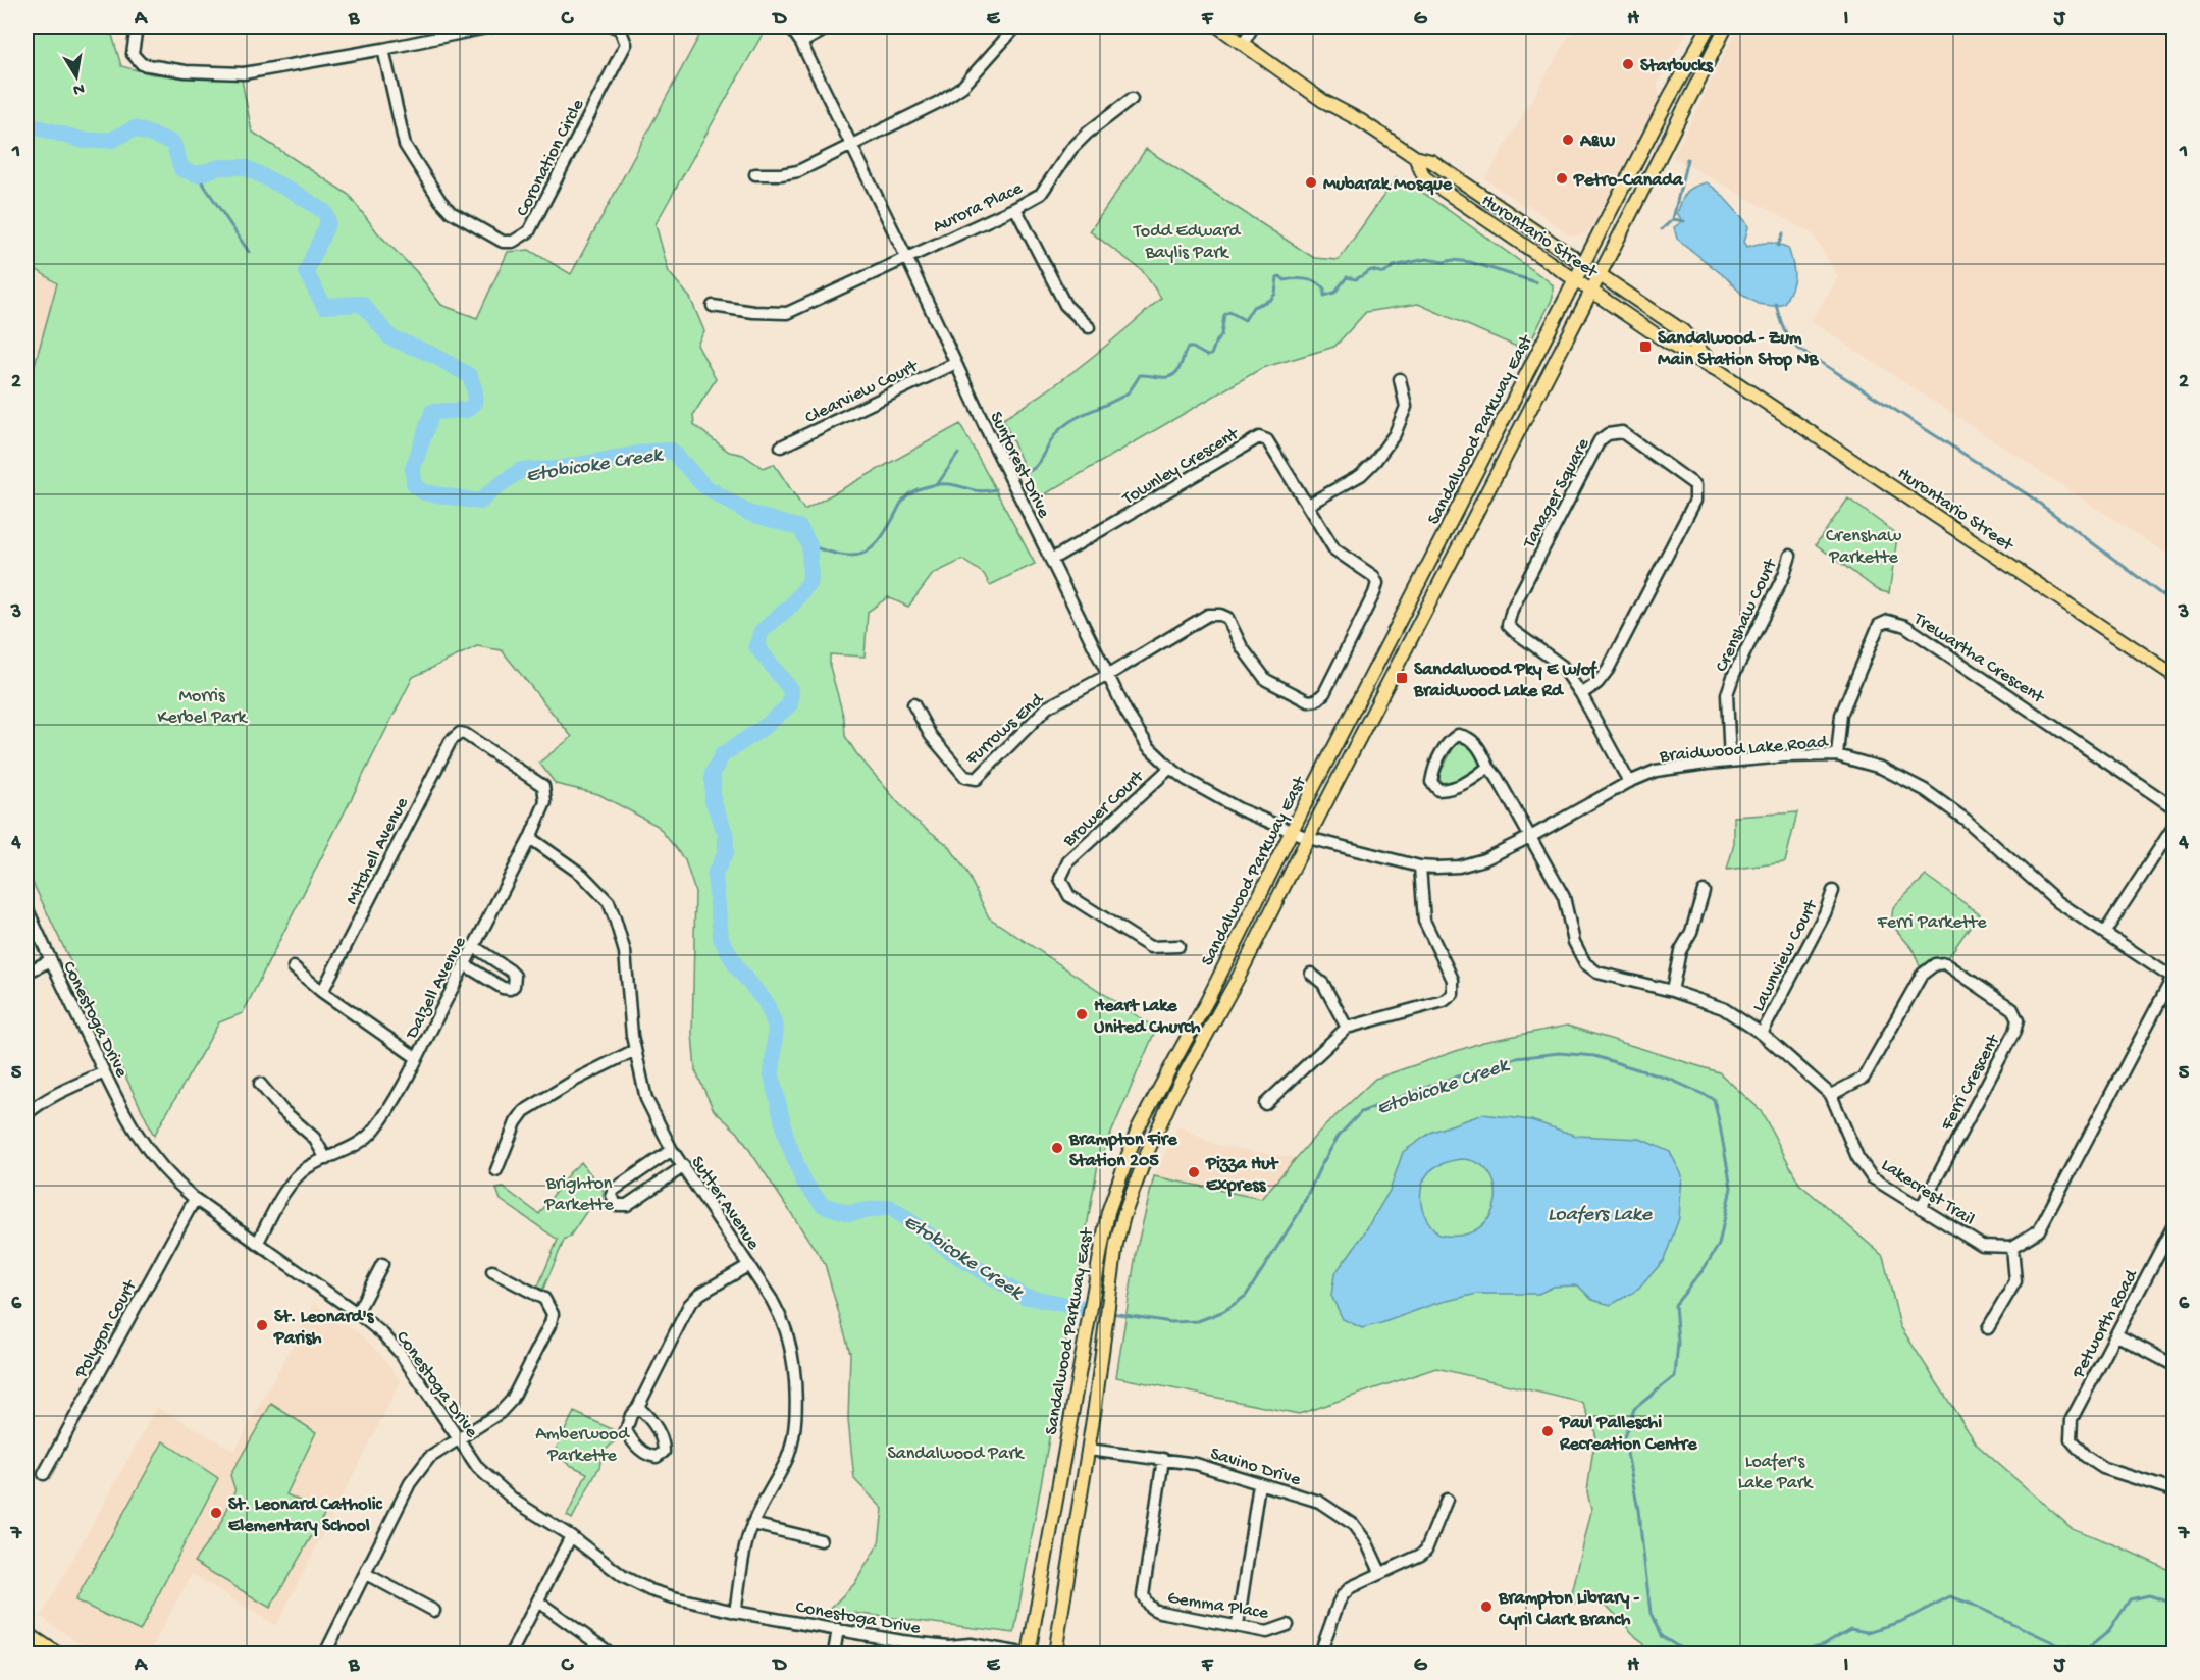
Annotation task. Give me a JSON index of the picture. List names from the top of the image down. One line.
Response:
{"streets":{"main road":["Hurontario Street","Sandalwood Parkway East"],"street":["Coronation Circle","Aurora Place","Clearview Court","Sunforest Drive","Townley Crescent","Tanager Square","Crenshaw Court","Trewartha Crescent","Furrows End","Braidwood Lake Road","Brower Court","Mitchell Avenue","Lawnview Court","Dalzell Avenue","Conestoga Drive","Ferri Crescent","Lakecrest Trail","Sutter Avenue","Petworth Road","Polygon Court","Savino Drive","Gemma Place"]},"crossings":[["Aurora Place","Sunforest Drive"],["Hurontario Street","Sandalwood Parkway East"],["Clearview Court","Sunforest Drive"],["Sandalwood Parkway East","Sunforest Drive"],["Sandalwood Parkway East","Braidwood Lake Road"],["Sandalwood Parkway East","Savino Drive"],["Sunforest Drive","Townley Crescent"],["Sunforest Drive","Furrows End"],["Sunforest Drive","Braidwood Lake Road"],["Sunforest Drive","Brower Court"],["Townley Crescent","Furrows End"],["Tanager Square","Braidwood Lake Road"],["Crenshaw Court","Braidwood Lake Road"],["Trewartha Crescent","Braidwood Lake Road"],["Braidwood Lake Road","Lakecrest Trail"],["Mitchell Avenue","Dalzell Avenue"],["Lawnview Court","Lakecrest Trail"],["Dalzell Avenue","Conestoga Drive"],["Dalzell Avenue","Sutter Avenue"],["Conestoga Drive","Sutter Avenue"],["Conestoga Drive","Polygon Court"],["Ferri Crescent","Lakecrest Trail"],["Savino Drive","Gemma Place"]],"water":["Etobicoke Creek","Loafers Lake"],"parks":["Todd Edward Baylis Park","Crenshaw Parkette","Morris Kerbel Park","Ferri Parkette","Brighton Parkette","Amberwood Parkette","Sandalwood Park","Loafer's Lake Park"],"places":{"other":["Starbucks","A&W","Petro-Canada","Mubarak Mosque","Heart Lake United Church","Brampton Fire Station 205","Pizza Hut Express","St. Leonard's Parish","Paul Palleschi Recreation Centre","St. Leonard Catholic Elementary School","Brampton Library - Cyril Clark Branch"],"transit":["Sandalwood - Zum Main Station Stop NB","Sandalwood Pky E w/of Braidwood Lake Rd"]},"north":"bottom","grid":{"columns":["A","B","C","D","E","F","G","H","I","J"],"rows":["1","2","3","4","5","6","7"]}}
